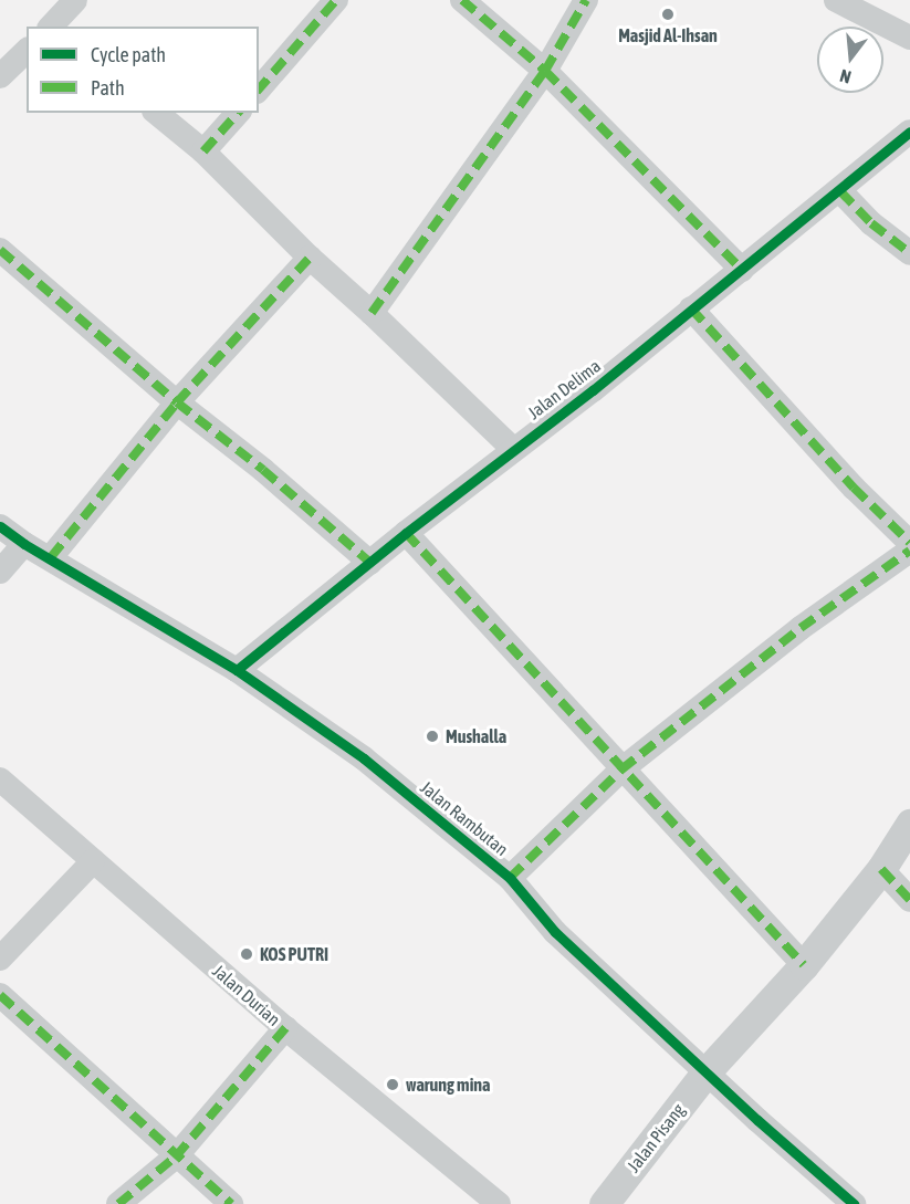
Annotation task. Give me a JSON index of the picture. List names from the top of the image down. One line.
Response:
{"streets":{"street":["Jalan Delima","Jalan Rambutan","Jalan Durian","Jalan Pisang"]},"crossings":[["Jalan Delima","Jalan Rambutan"],["Jalan Rambutan","Jalan Pisang"]],"places":["Masjid Al-Ihsan","Mushalla","KOS PUTRI","warung mina"],"legend":["Cycle path","Path"],"north":"bottom"}
